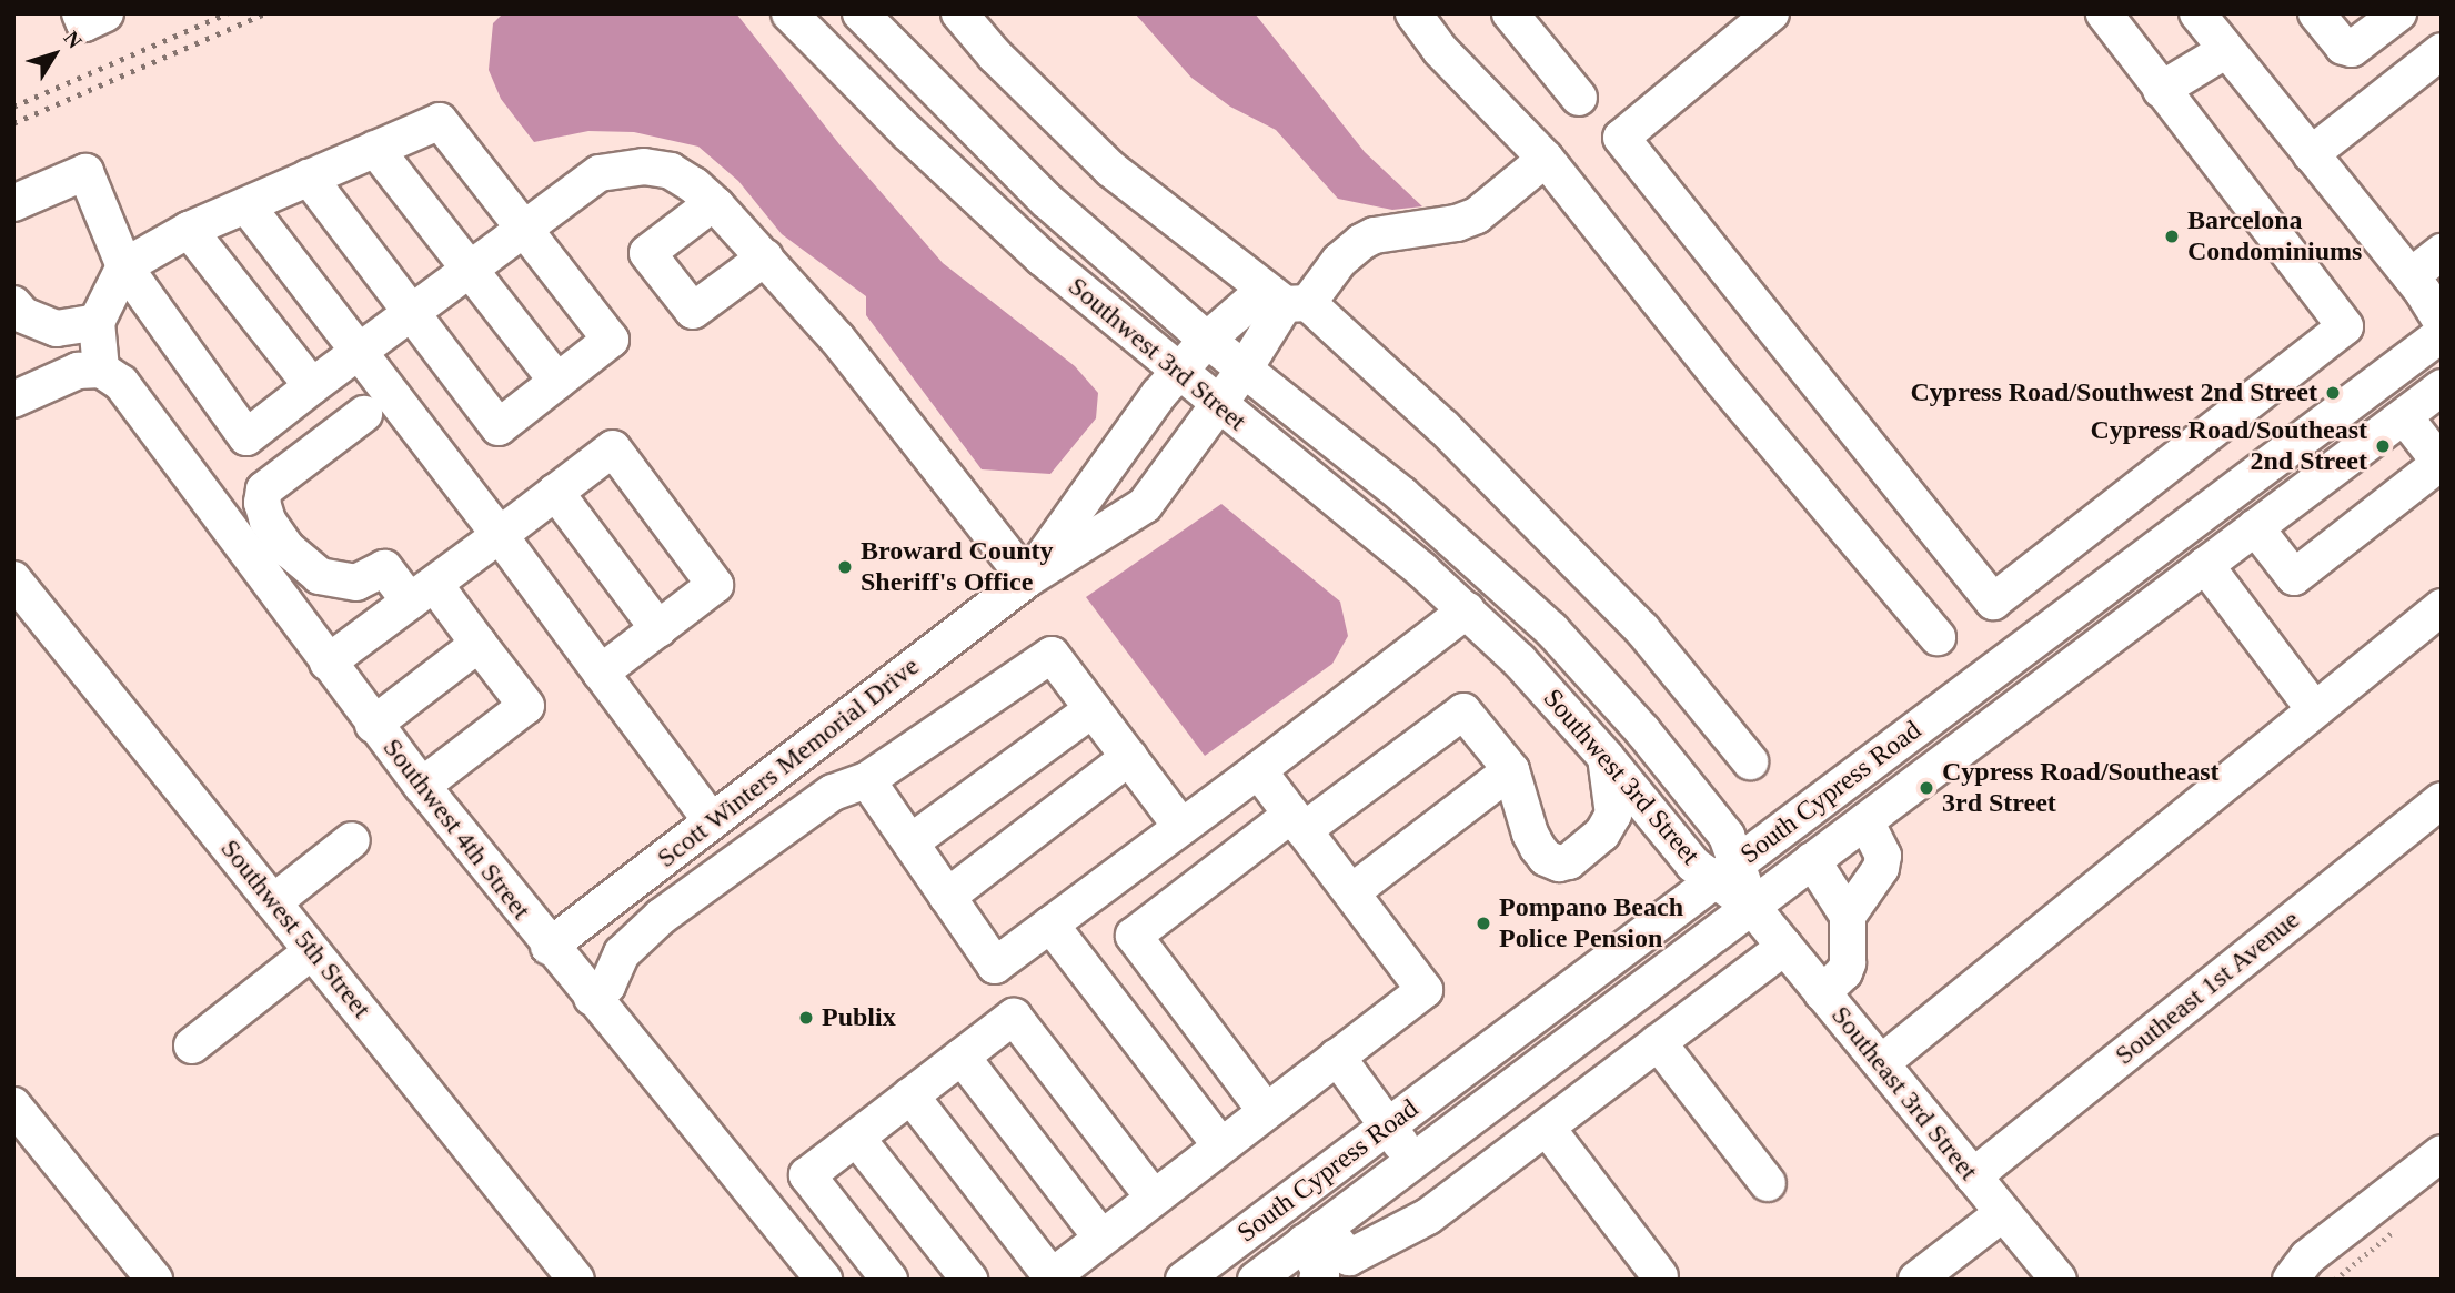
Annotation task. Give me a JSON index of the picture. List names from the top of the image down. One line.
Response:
{"streets":{"street":["Southwest 3rd Street","Scott Winters Memorial Drive","South Cypress Road","Southwest 4th Street","Southwest 5th Street","Southeast 1st Avenue","Southeast 3rd Street"]},"crossings":[["Southwest 3rd Street","Scott Winters Memorial Drive"],["Southwest 3rd Street","South Cypress Road"],["Southwest 3rd Street","Southeast 3rd Street"],["Scott Winters Memorial Drive","Southwest 4th Street"],["South Cypress Road","Southeast 3rd Street"],["Southeast 1st Avenue","Southeast 3rd Street"]],"places":["Barcelona Condominiums","Cypress Road/Southwest 2nd Street","Cypress Road/Southeast 2nd Street","Broward County Sheriff's Office","Cypress Road/Southeast 3rd Street","Pompano Beach Police Pension","Publix"],"north":"top right"}
